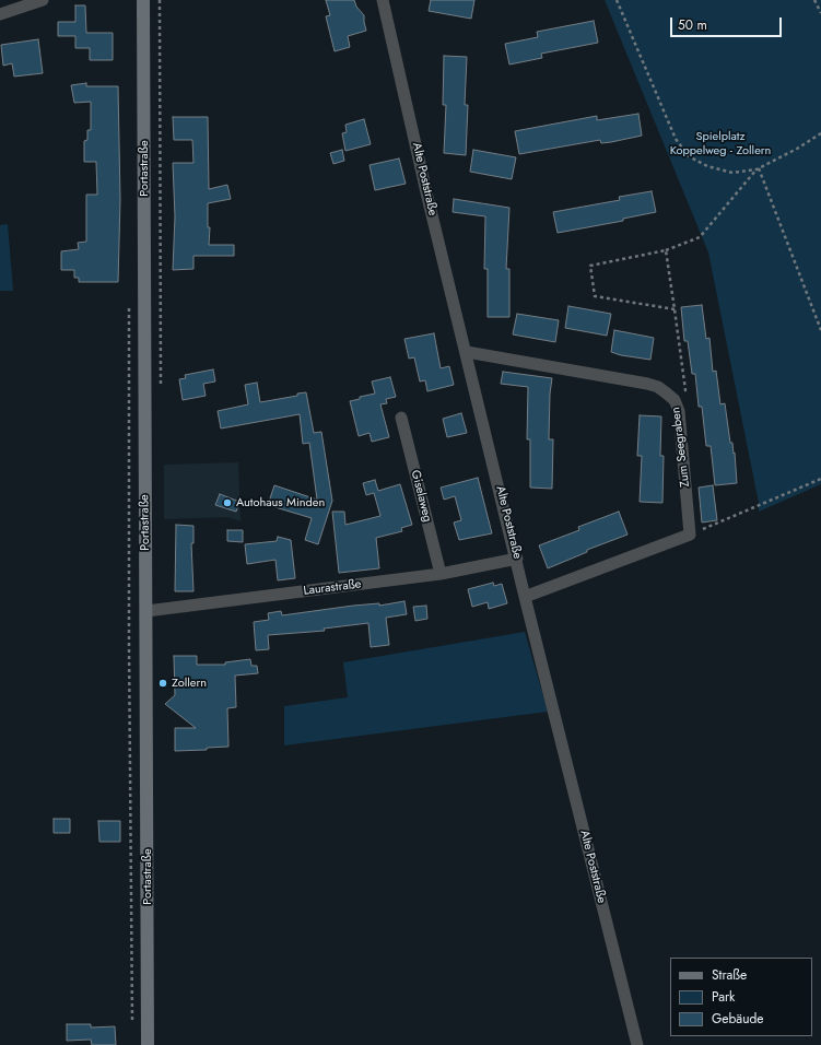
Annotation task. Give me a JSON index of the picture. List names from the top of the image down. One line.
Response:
{"streets":{"main road":["Portastraße"],"street":["Alte Poststraße","Zum Seegraben","Giselaweg","Laurastraße"]},"crossings":[["Portastraße","Laurastraße"],["Alte Poststraße","Zum Seegraben"],["Alte Poststraße","Laurastraße"],["Giselaweg","Laurastraße"]],"parks":["Spielplatz Koppelweg - Zollern"],"places":["Autohaus Minden","Zollern"],"legend":["Straße","Park","Gebäude"],"scale_bar":"50 m"}
